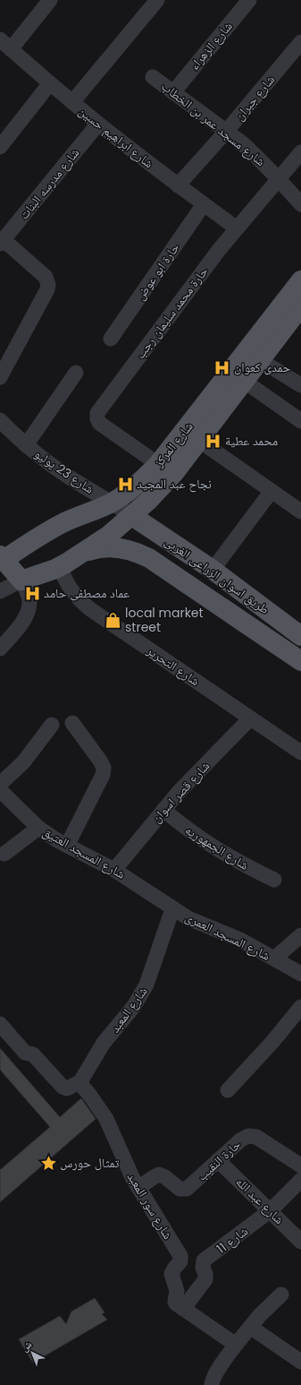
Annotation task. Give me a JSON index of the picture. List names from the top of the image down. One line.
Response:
{"streets":{"main road":["شارع المركز","طريق اسوان الزراعى الغربى"],"street":["شارع الزهراء","شارع جبران","شارع مسجد عمر بن الخطاب","شارع ابراهيم حسين","شارع مدرسه البنات","حارة ابو عوض","حارة محمد سليمان رجب","شارع 23 يوليو","شارع التحرير","شارع قصر اسوان","شارع الجمهوريه","شارع المسجد العتيق","شارع المسجد العمرى","شارع المعبد","حارة النقيب","شارع عبد الله","شارع سور المعبد","شارع 11"]},"crossings":[["شارع الزهراء","شارع مسجد عمر بن الخطاب"],["شارع جبران","شارع مسجد عمر بن الخطاب"],["شارع جبران","شارع ابراهيم حسين"],["شارع مسجد عمر بن الخطاب","حارة محمد سليمان رجب"],["شارع ابراهيم حسين","شارع مدرسه البنات"],["شارع ابراهيم حسين","حارة ابو عوض"],["شارع ابراهيم حسين","حارة محمد سليمان رجب"],["حارة محمد سليمان رجب","شارع المركز"],["شارع المركز","شارع 23 يوليو"],["شارع المركز","طريق اسوان الزراعى الغربى"],["شارع المركز","شارع التحرير"],["شارع 23 يوليو","طريق اسوان الزراعى الغربى"],["شارع التحرير","شارع قصر اسوان"],["شارع قصر اسوان","شارع الجمهوريه"],["شارع قصر اسوان","شارع المسجد العتيق"],["شارع المسجد العتيق","شارع المسجد العمرى"],["شارع المسجد العتيق","شارع المعبد"],["شارع المسجد العمرى","شارع المعبد"],["شارع المعبد","شارع سور المعبد"],["حارة النقيب","شارع عبد الله"],["حارة النقيب","شارع سور المعبد"],["شارع عبد الله","شارع 11"],["شارع سور المعبد","شارع 11"]],"places":{"hospital":["حمدى كعوان","محمد عطية","نجاح عبد المجيد","عماد مصطفى حامد"],"shop":["local market street"],"place":["تمثال حورس"]},"north":"top left"}
